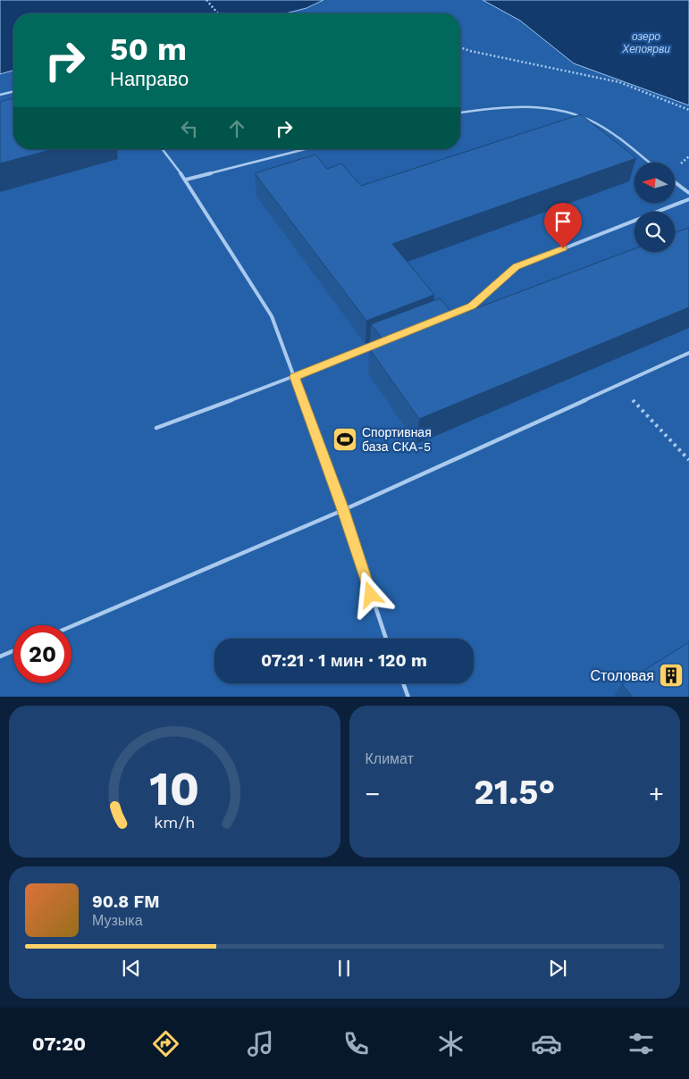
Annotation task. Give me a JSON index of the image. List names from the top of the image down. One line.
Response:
{"water":["озеро Хепоярви"],"places":{"sports":["Спортивная база СКА-5"],"building":["Столовая"]},"north":"left","page":{"turn":["50 m","Направо"],"limit":"20","trip":"07:21 · 1 мин · 120 m","tile":"Климат","heat":["−","21.5°","+"],"song":["90.8 FM","Музыка"],"tabs":"07:20","gauge":["10","km/h"]}}
